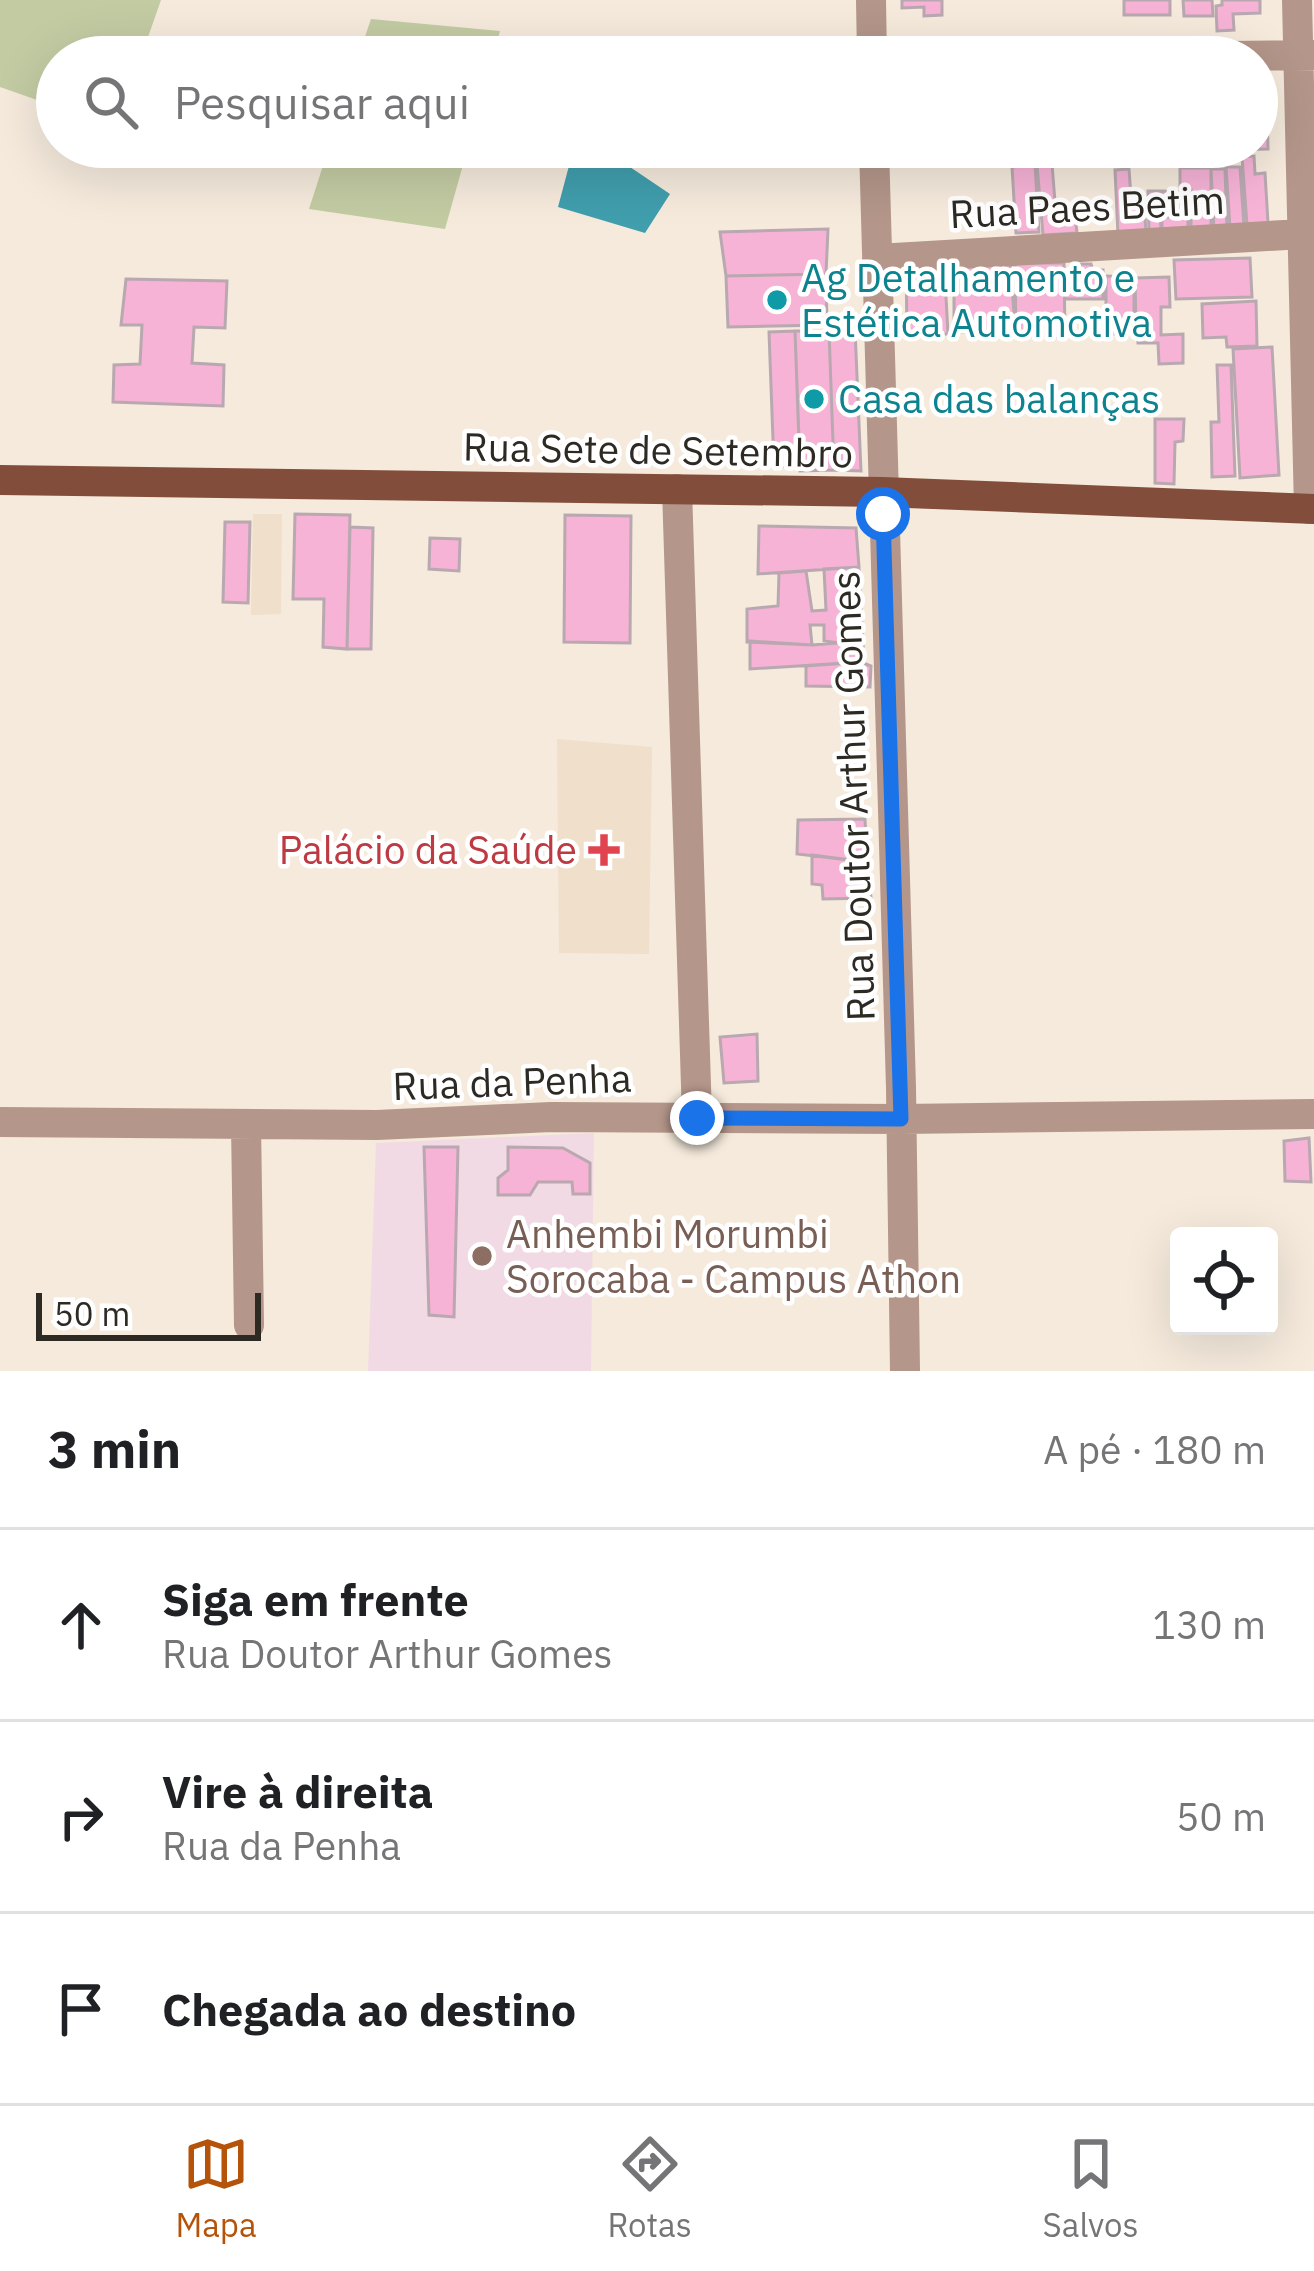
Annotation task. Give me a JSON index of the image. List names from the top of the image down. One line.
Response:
{"streets":{"main road":["Rua Sete de Setembro"],"street":["Rua Paes Betim","Rua Doutor Arthur Gomes","Rua da Penha"]},"crossings":[["Rua Paes Betim","Rua Doutor Arthur Gomes"],["Rua Sete de Setembro","Rua Doutor Arthur Gomes"],["Rua Doutor Arthur Gomes","Rua da Penha"]],"places":{"other":["Ag Detalhamento e Estética Automotiva","Casa das balanças","Anhembi Morumbi Sorocaba - Campus Athon"],"health":["Palácio da Saúde"]},"scale_bar":"50 m","page":{"search":"Pesquisar aqui","scale":"50 m","heading":["3 min","A pé · 180 m"],"list":[["Siga em frente","Rua Doutor Arthur Gomes","130 m"],["Vire à direita","Rua da Penha","50 m"],"Chegada ao destino"],"nav":["Mapa","Rotas","Salvos"]}}
